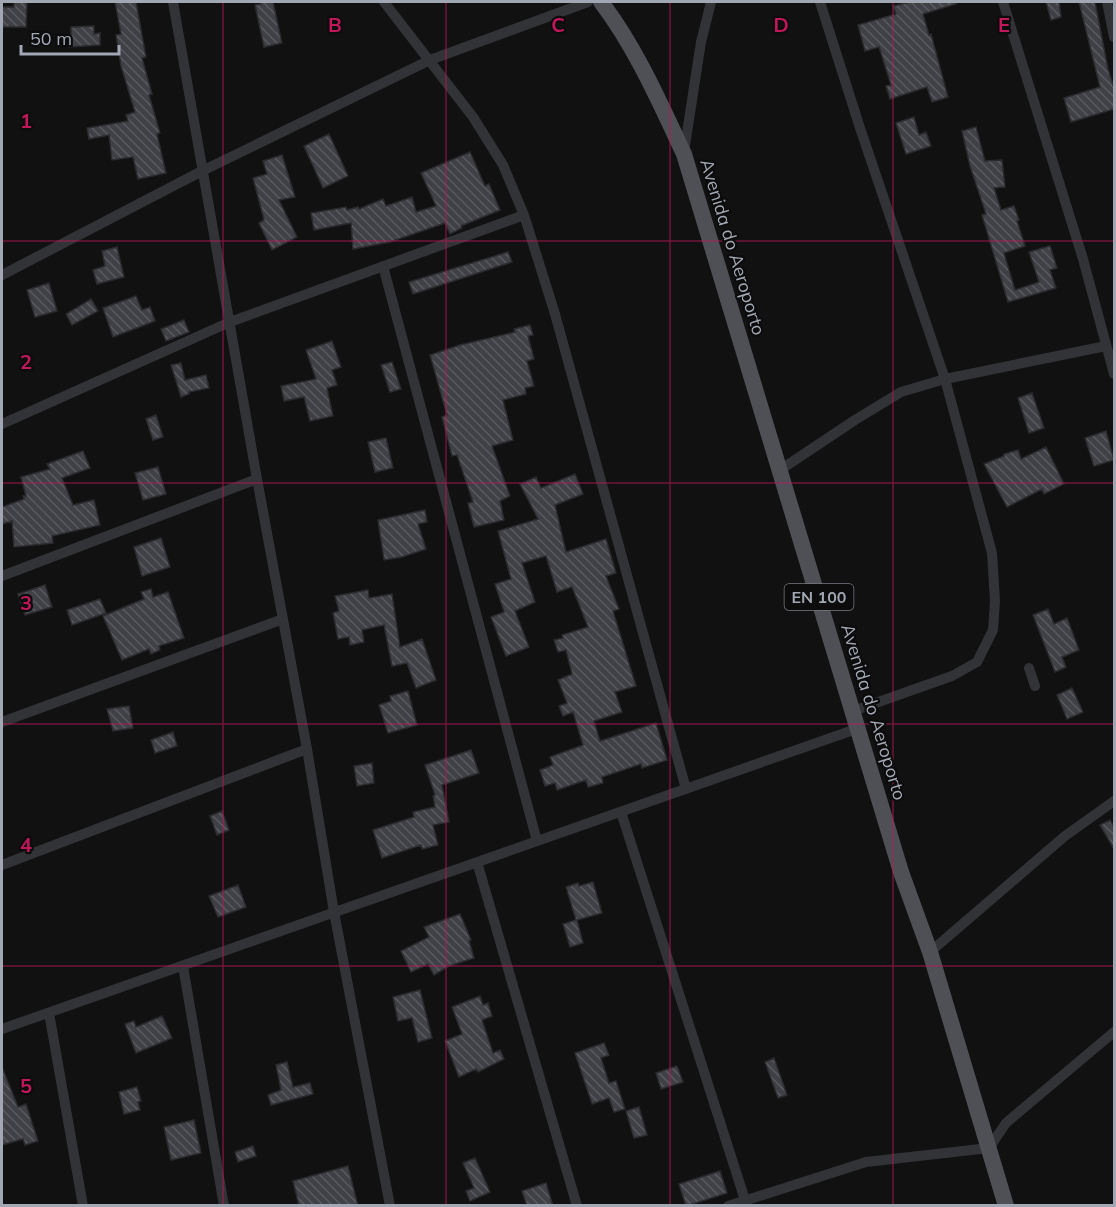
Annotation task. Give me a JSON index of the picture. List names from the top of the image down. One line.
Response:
{"streets":{"main road":["Avenida do Aeroporto","EN 100"]},"scale_bar":"50 m","grid":{"columns":["B","C","D","E"],"rows":["1","2","3","4","5"]}}
